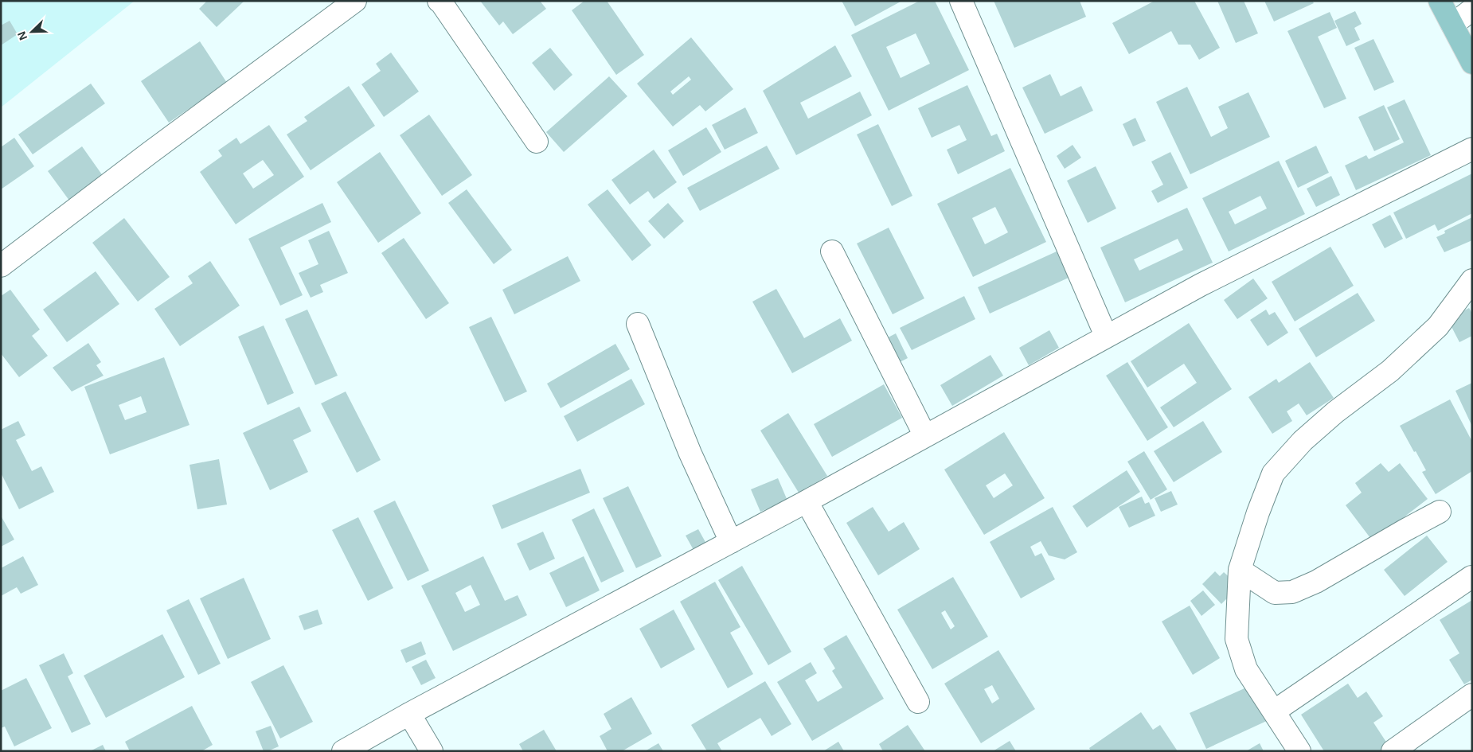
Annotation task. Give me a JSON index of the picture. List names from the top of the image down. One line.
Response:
{"north":"bottom left"}
